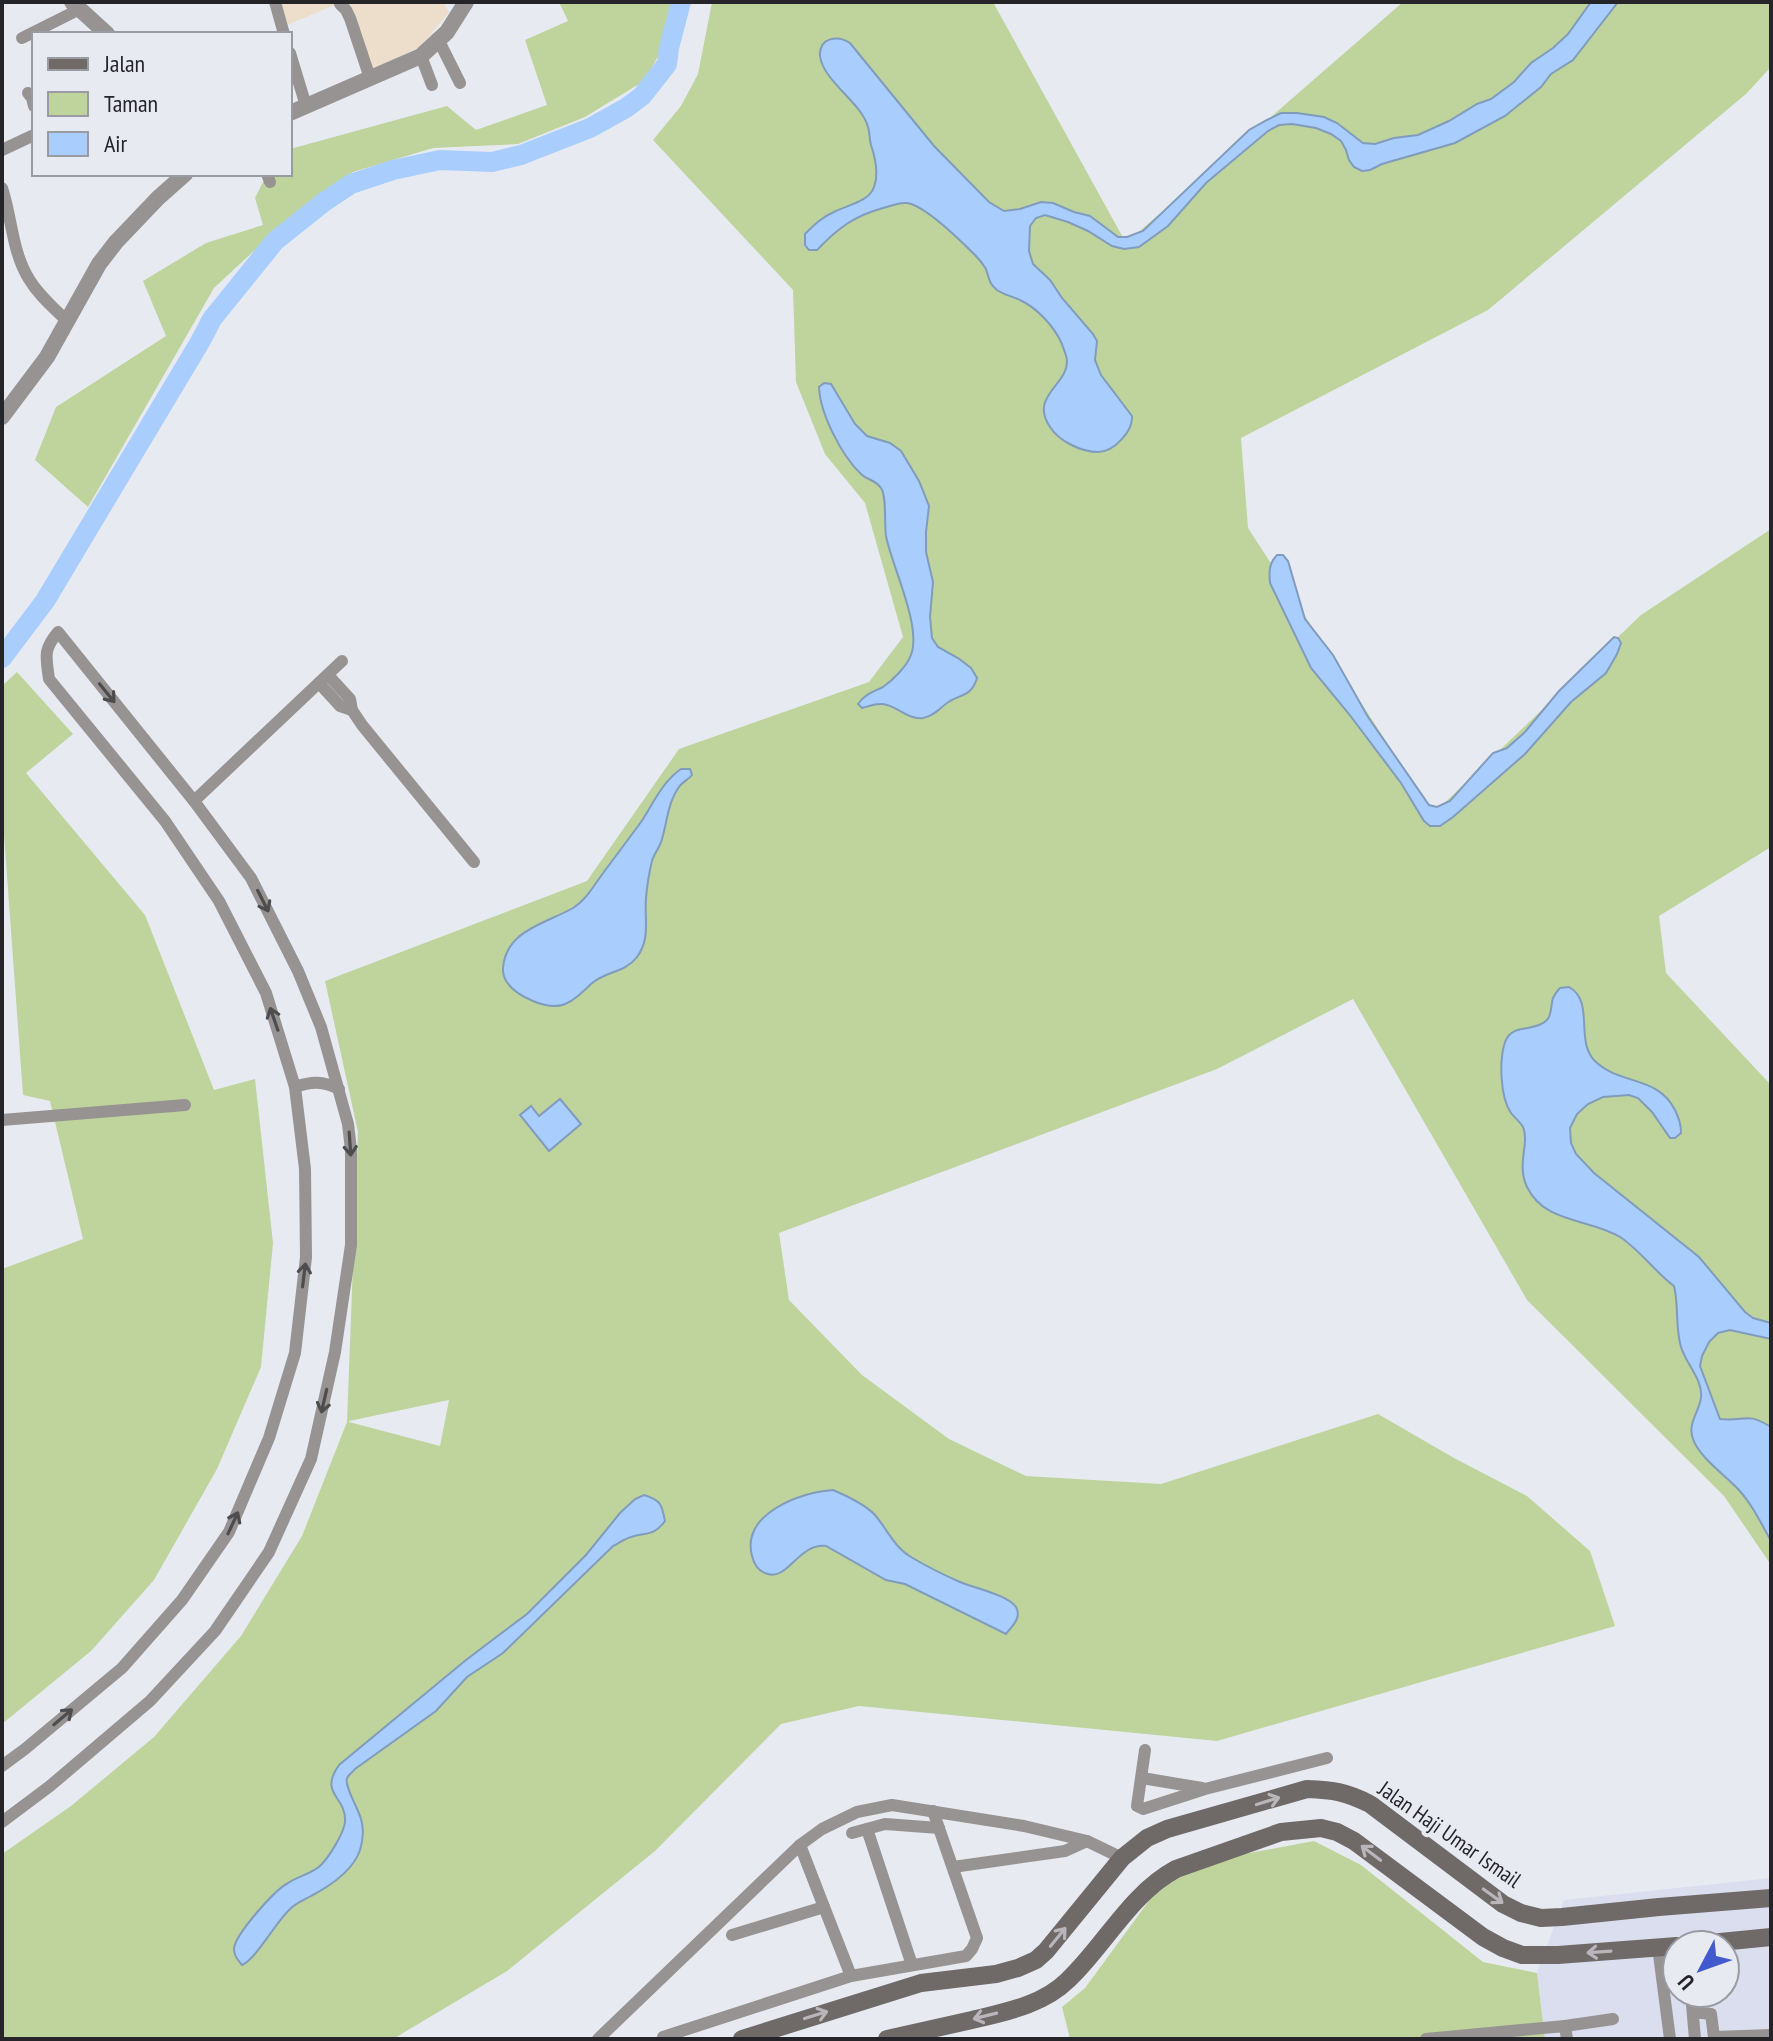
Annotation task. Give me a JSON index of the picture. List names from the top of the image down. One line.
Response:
{"streets":{"main road":["Jalan Haji Umar Ismail"]},"one_way":["Jalan Haji Umar Ismail"],"legend":["Jalan","Taman","Air"],"north":"bottom left"}
